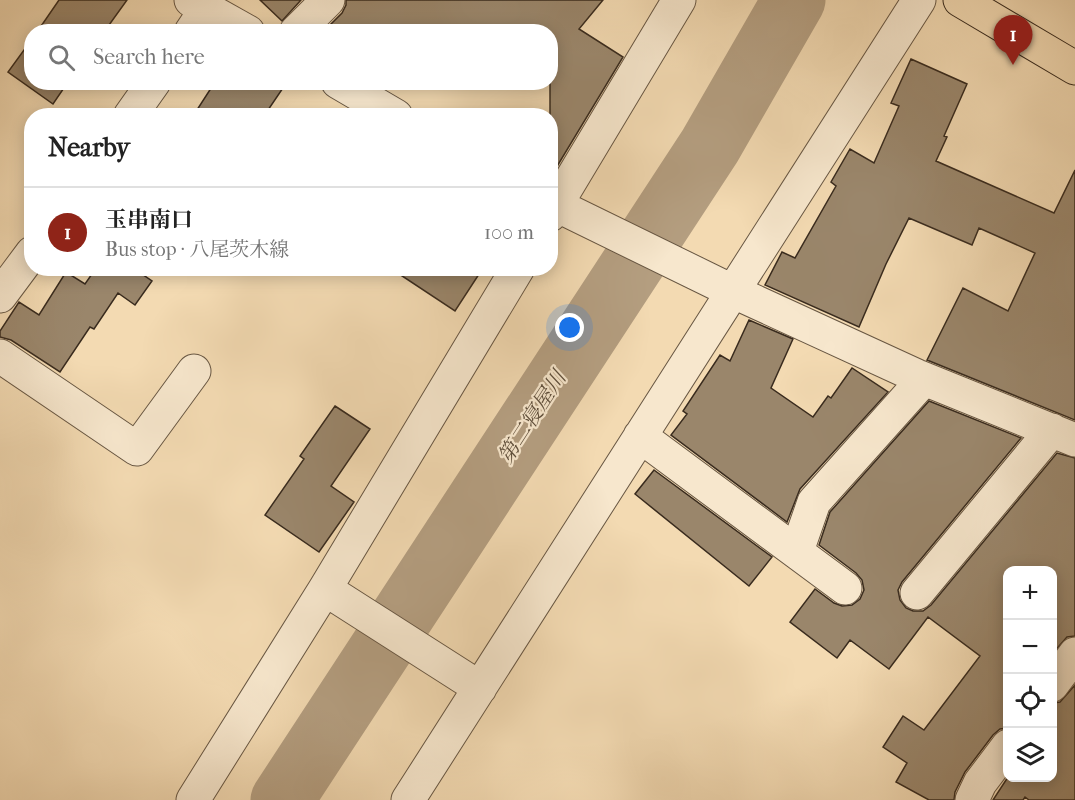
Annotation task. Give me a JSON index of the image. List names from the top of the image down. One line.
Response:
{"water":["第二寝屋川"],"page":{"pins":"1","search":"Search here","heading":"Nearby","list":[{"mark":"1","name":"玉串南口","note":"Bus stop · 八尾茨木線","value":"100 m"}],"map_buttons":["+","−"]}}
